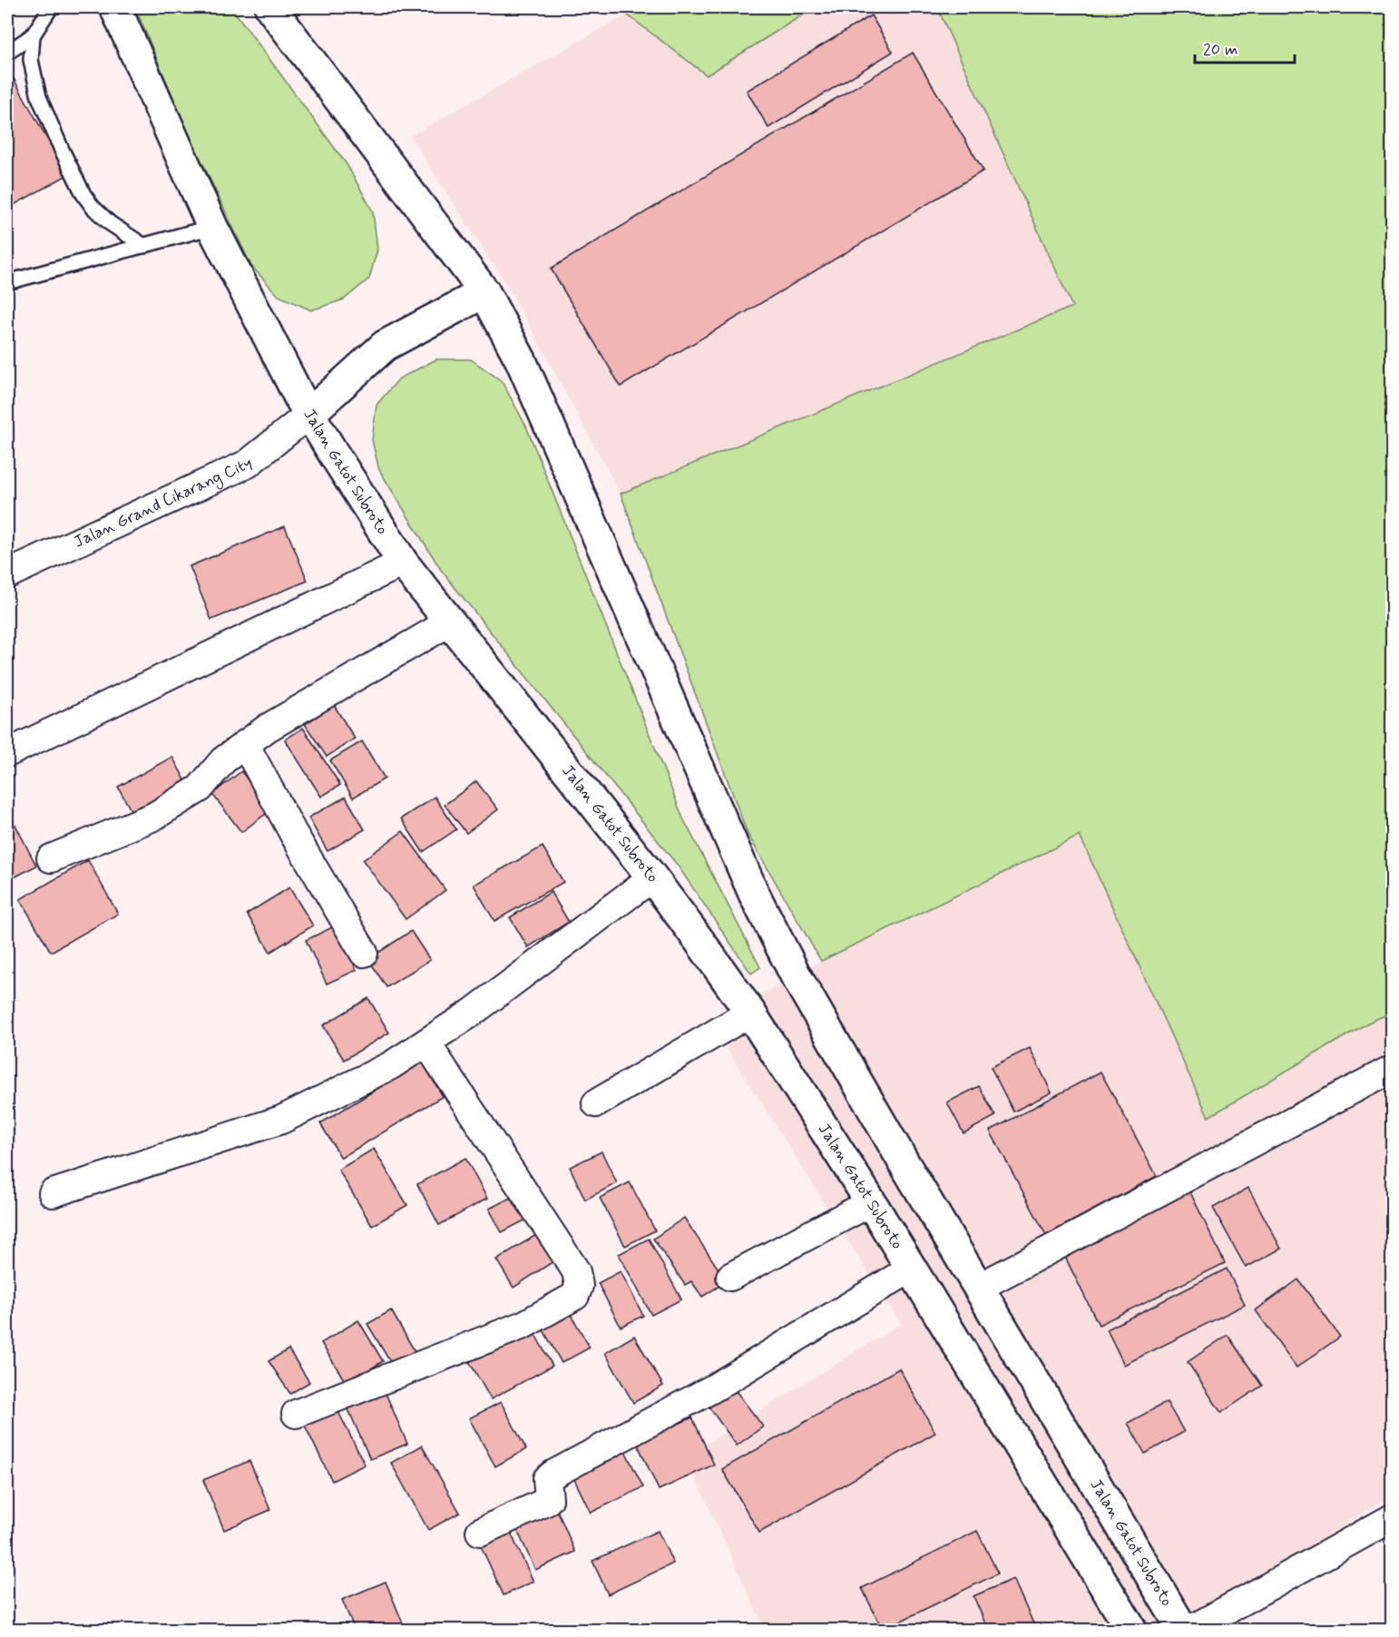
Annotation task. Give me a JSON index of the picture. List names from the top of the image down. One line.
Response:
{"streets":{"highway":["Jalan Gatot Subroto"],"street":["Jalan Grand Cikarang City"]},"crossings":[["Jalan Gatot Subroto","Jalan Grand Cikarang City"]],"scale_bar":"20 m"}
